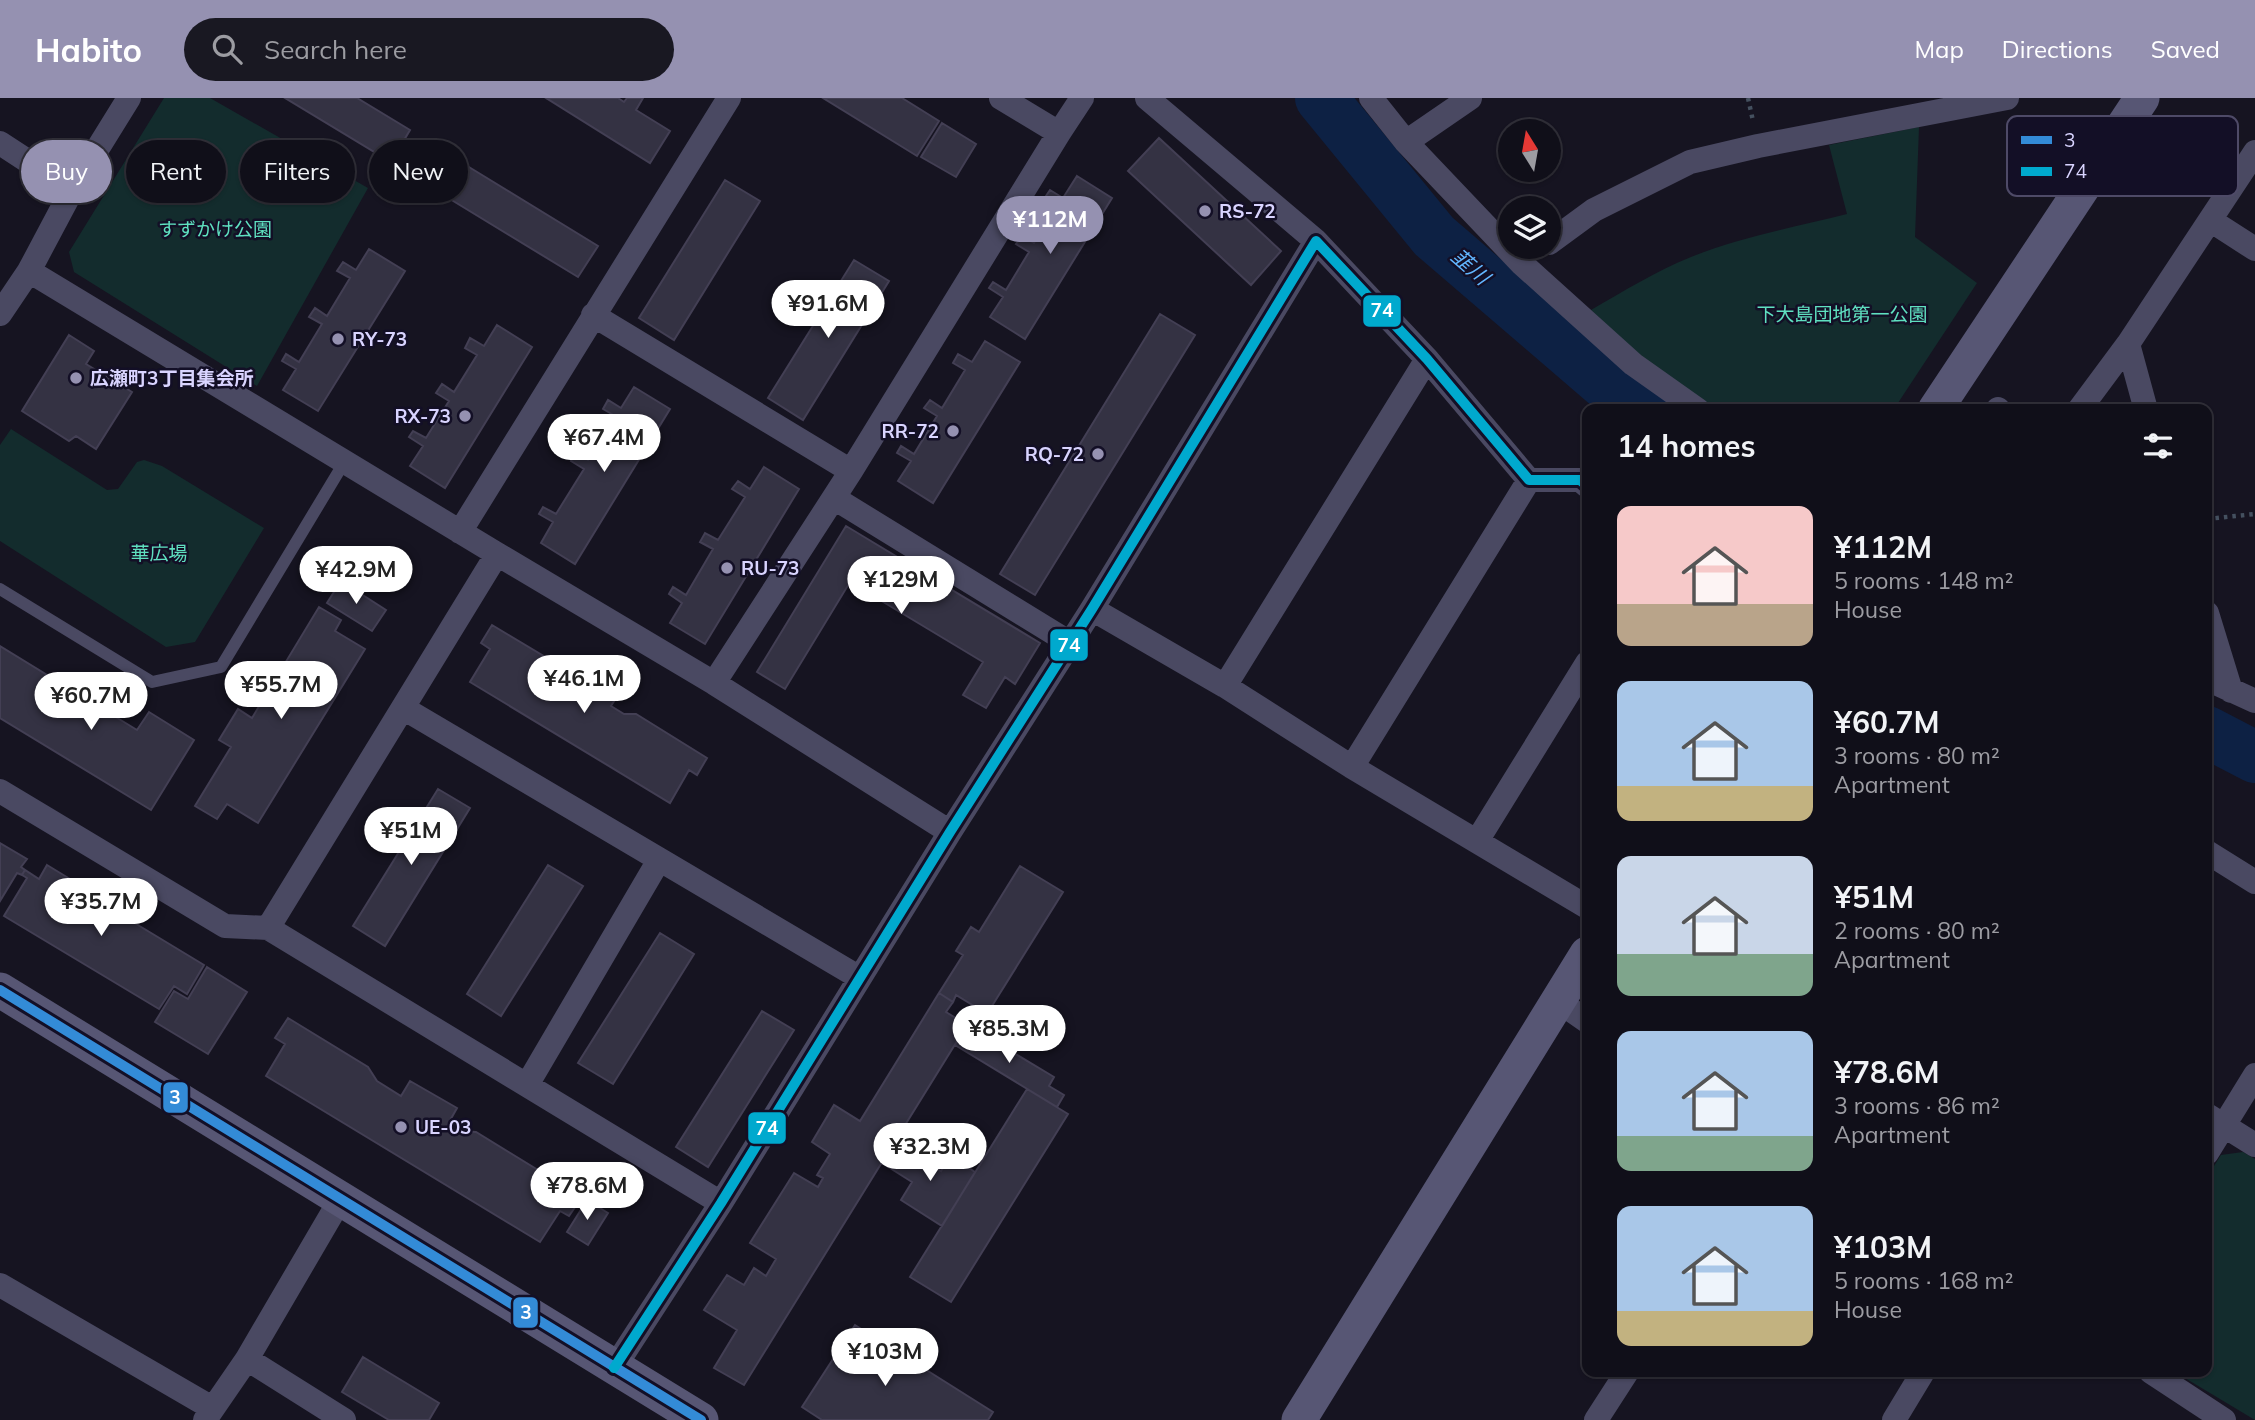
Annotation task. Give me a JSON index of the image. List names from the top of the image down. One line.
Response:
{"water":["韮川"],"parks":["すずかけ公園","下大島団地第一公園","華広場"],"places":["RS-72","RY-73","広瀬町3丁目集会所","RX-73","RR-72","RQ-72","RU-73","UE-03"],"lines":["transit line 74","transit line 3"],"legend":["3","74"],"north":"top","page":{"header":"Habito","search":"Search here","nav":["Map","Directions","Saved"],"chip":["Buy","Rent","Filters","New"],"price":["¥112M","¥91.6M","¥67.4M","¥42.9M","¥129M","¥46.1M","¥55.7M","¥60.7M","¥51M","¥35.7M","¥85.3M","¥32.3M","¥78.6M","¥103M"],"heading":"14 homes","list":[{"name":"¥112M","note":"5 rooms · 148 m² · House"},{"name":"¥60.7M","note":"3 rooms · 80 m² · Apartment"},{"name":"¥51M","note":"2 rooms · 80 m² · Apartment"},{"name":"¥78.6M","note":"3 rooms · 86 m² · Apartment"},{"name":"¥103M","note":"5 rooms · 168 m² · House"}]}}
